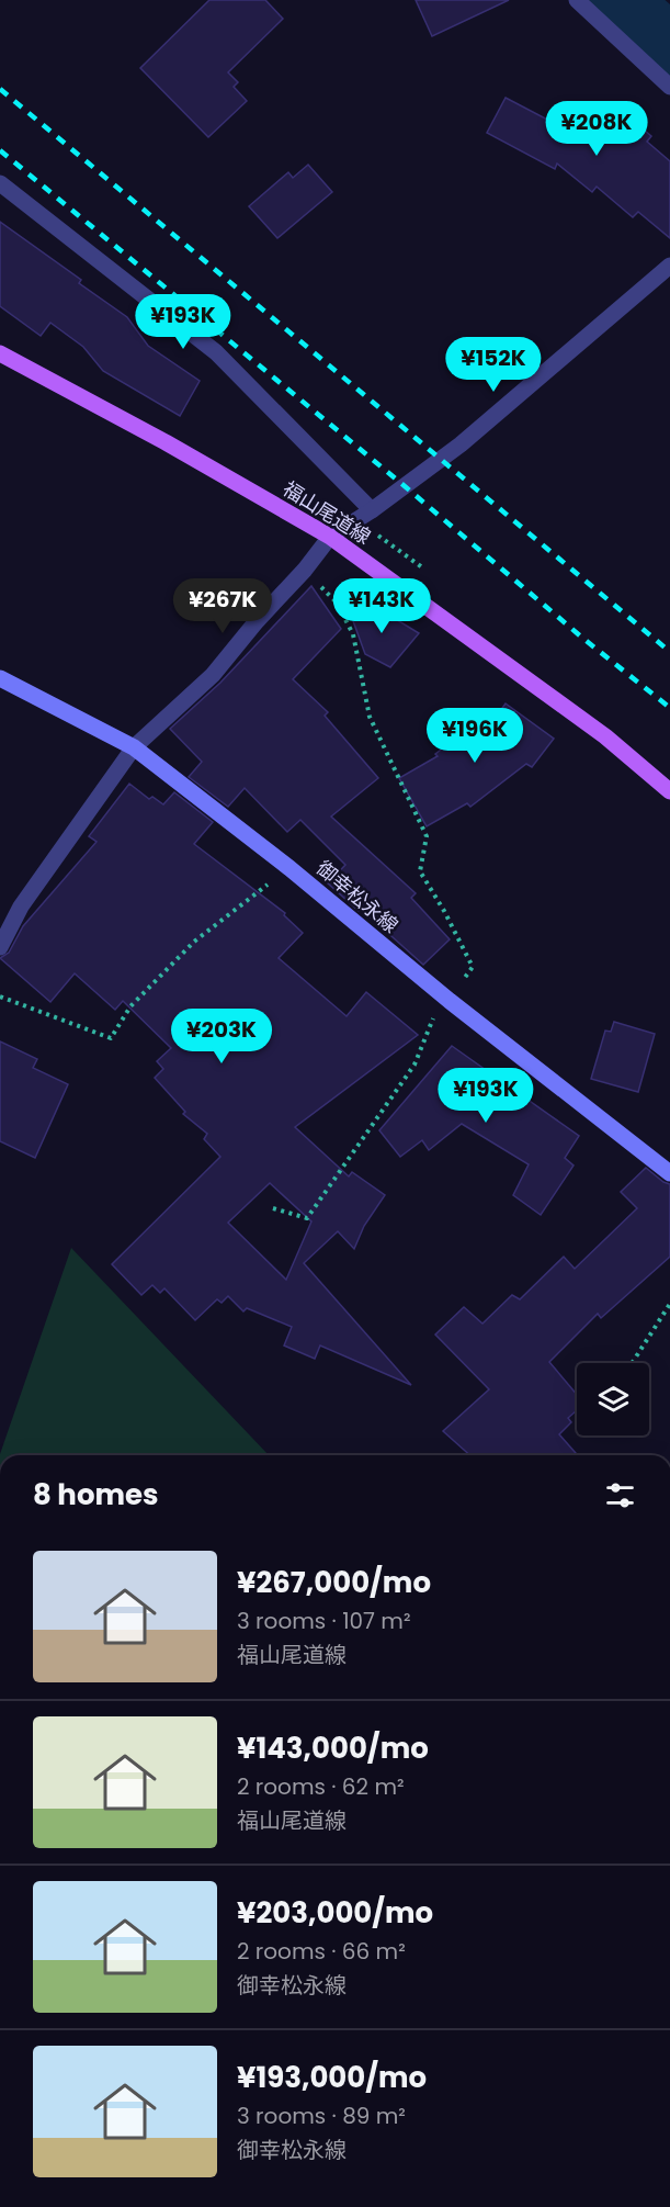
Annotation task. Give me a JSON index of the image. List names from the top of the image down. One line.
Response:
{"streets":{"main road":["福山尾道線","御幸松永線"]},"page":{"price":["¥208K","¥193K","¥152K","¥267K","¥143K","¥196K","¥203K","¥193K"],"heading":"8 homes","list":[{"name":"¥267,000/mo","note":"3 rooms · 107 m² · 福山尾道線"},{"name":"¥143,000/mo","note":"2 rooms · 62 m² · 福山尾道線"},{"name":"¥203,000/mo","note":"2 rooms · 66 m² · 御幸松永線"},{"name":"¥193,000/mo","note":"3 rooms · 89 m² · 御幸松永線"}]}}
